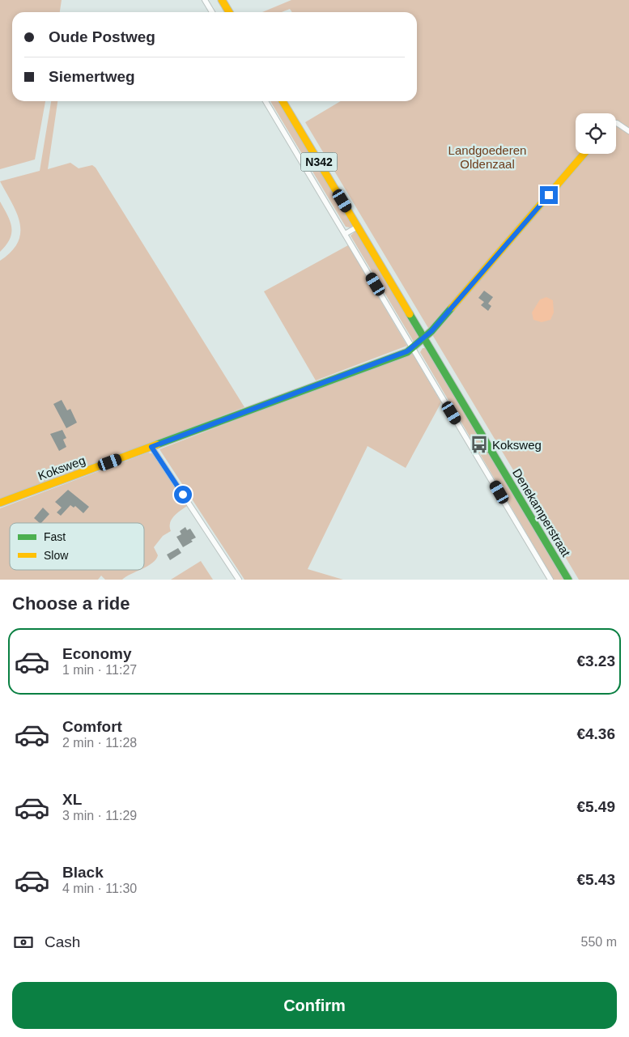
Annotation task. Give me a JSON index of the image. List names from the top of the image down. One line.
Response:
{"streets":{"street":["N342","Koksweg","Denekamperstraat"]},"crossings":[["Koksweg","Denekamperstraat"]],"parks":["Landgoederen Oldenzaal"],"places":{"bus stop":["Koksweg"]},"legend":["Fast","Slow"],"page":{"banner":["Oude Postweg","Siemertweg"],"heading":"Choose a ride","list":[{"name":"Economy","note":"1 min · 11:27","value":"€3.23"},{"name":"Comfort","note":"2 min · 11:28","value":"€4.36"},{"name":"XL","note":"3 min · 11:29","value":"€5.49"},{"name":"Black","note":"4 min · 11:30","value":"€5.43"}],"pay":["Cash","550 m"],"buttons":"Confirm"}}
